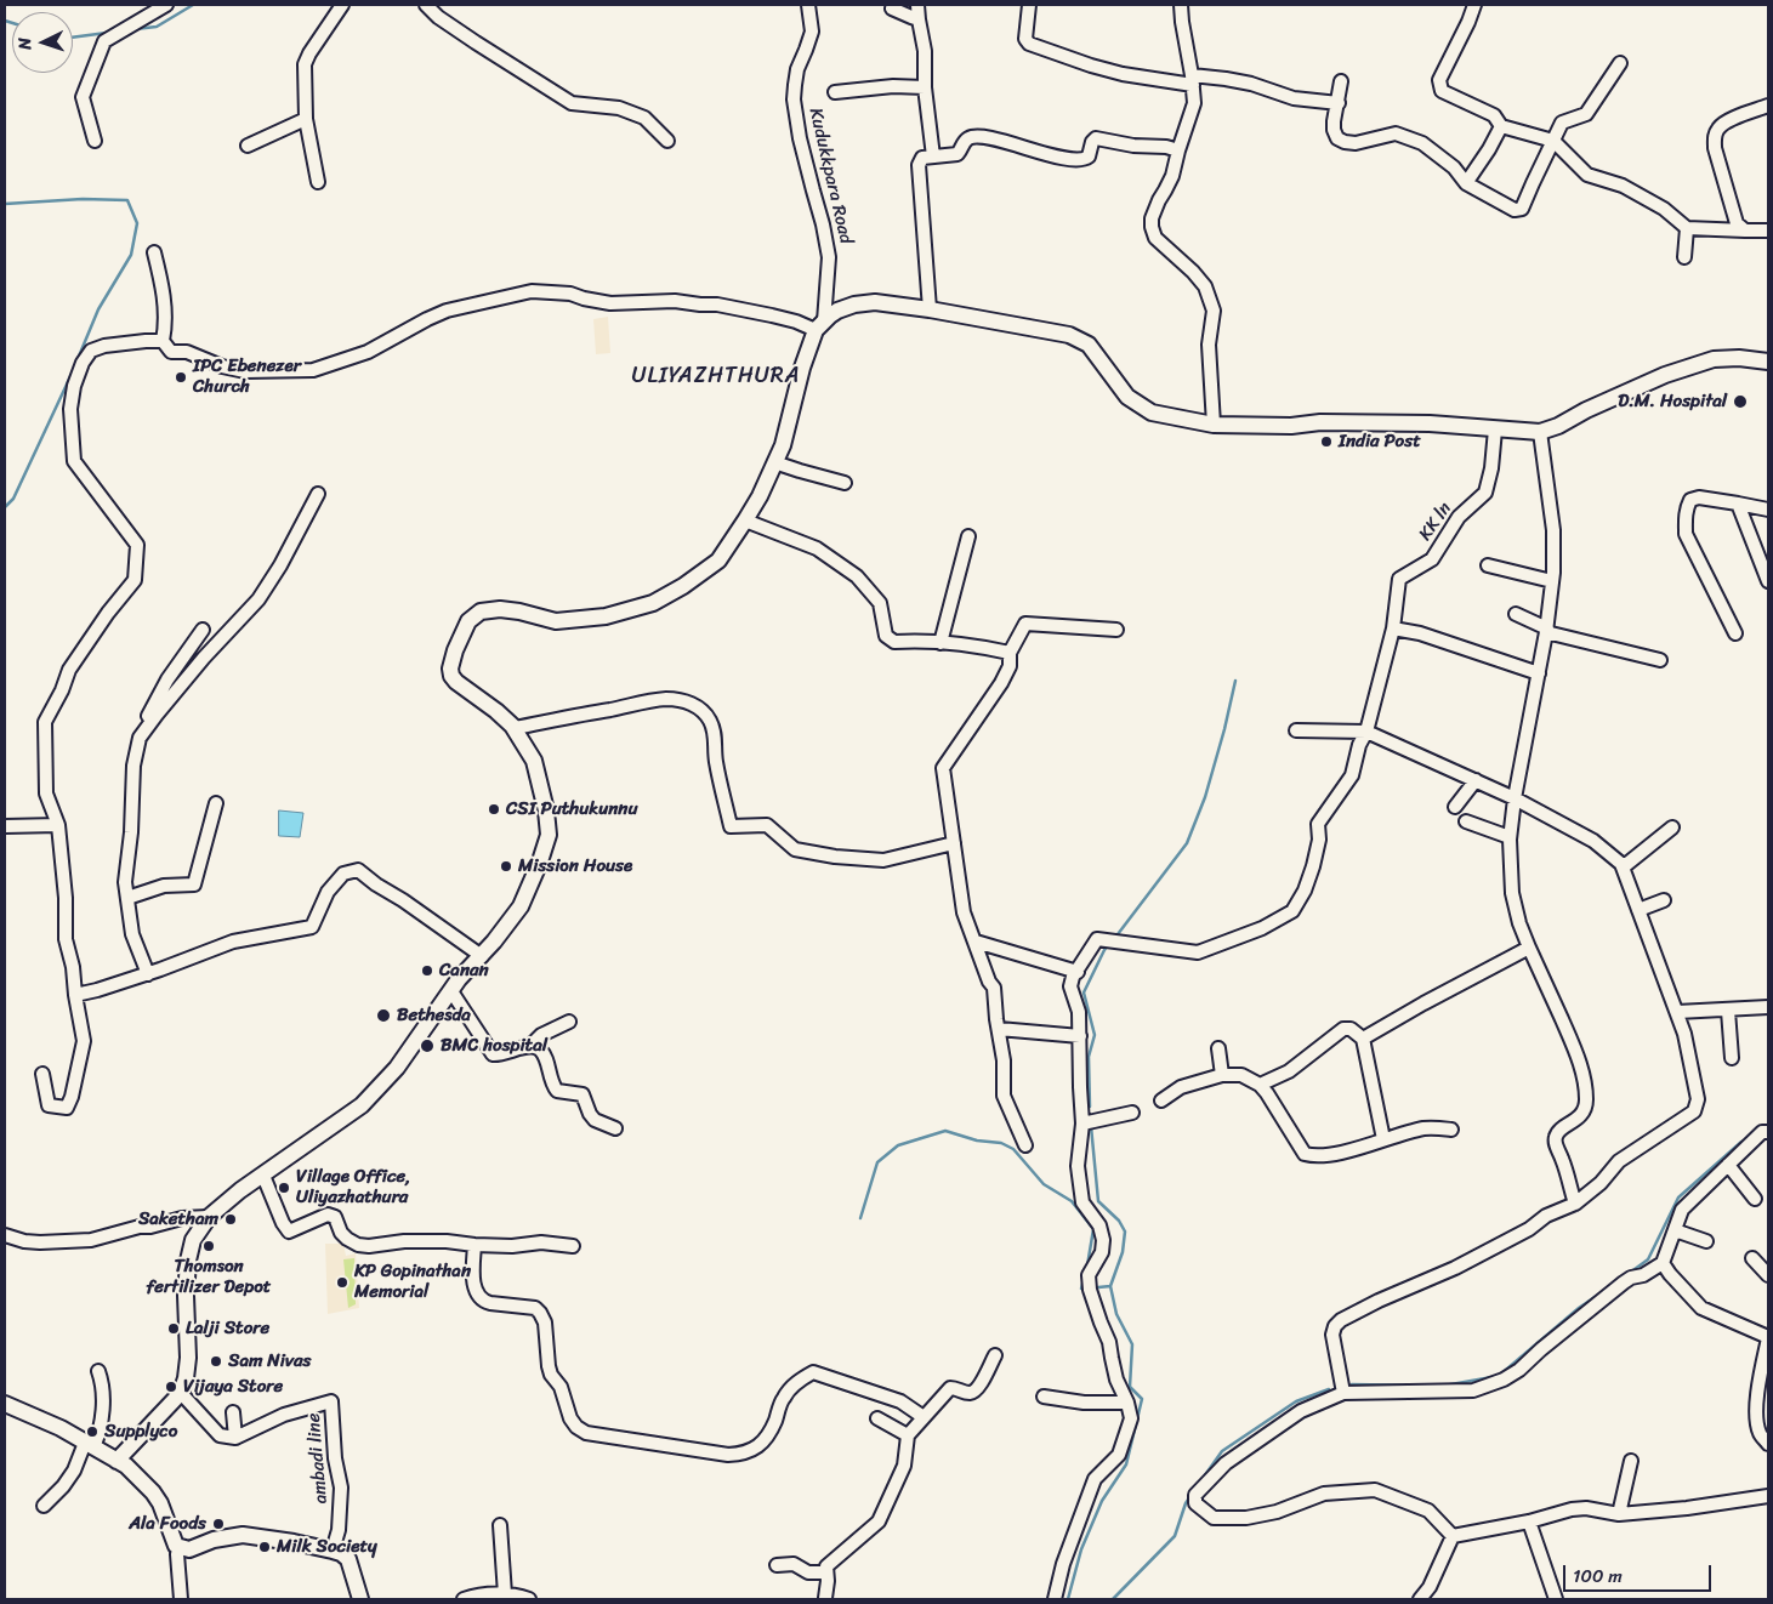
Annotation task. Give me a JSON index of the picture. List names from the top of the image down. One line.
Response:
{"streets":{"street":["Kudukkpara Road","KK ln","ambadi line"]},"districts":["ULIYAZHTHURA"],"places":["IPC Ebenezer Church","D.M. Hospital","India Post","CSI Puthukunnu","Mission House","Canan","Bethesda","BMC hospital","Village Office, Uliyazhathura","Saketham","Thomson fertilizer Depot","KP Gopinathan Memorial","Lalji Store","Sam Nivas","Vijaya Store","Supplyco","Ala Foods","Milk Society"],"scale_bar":"100 m","north":"left"}
